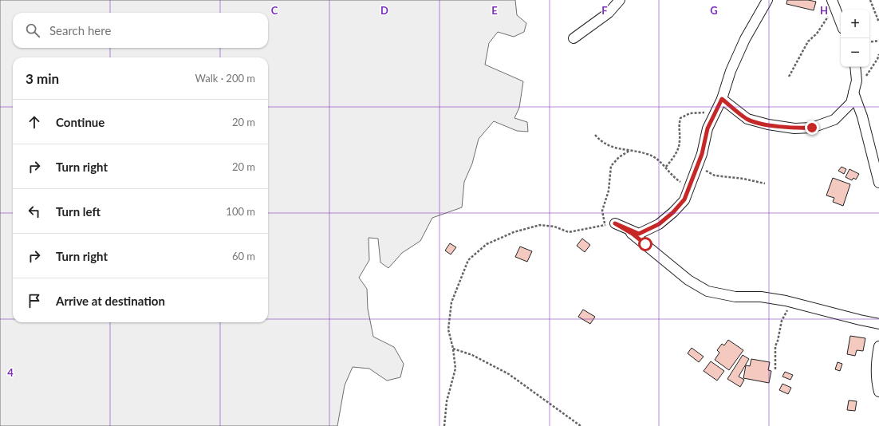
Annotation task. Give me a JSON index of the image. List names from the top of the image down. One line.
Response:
{"page":{"map_buttons":["+","−"],"search":"Search here","heading":["3 min","Walk · 200 m"],"list":[["Continue","20 m"],["Turn right","20 m"],["Turn left","100 m"],["Turn right","60 m"],"Arrive at destination"]},"grid":{"columns":["C","D","E","F","G","H"],"rows":["4"]}}
